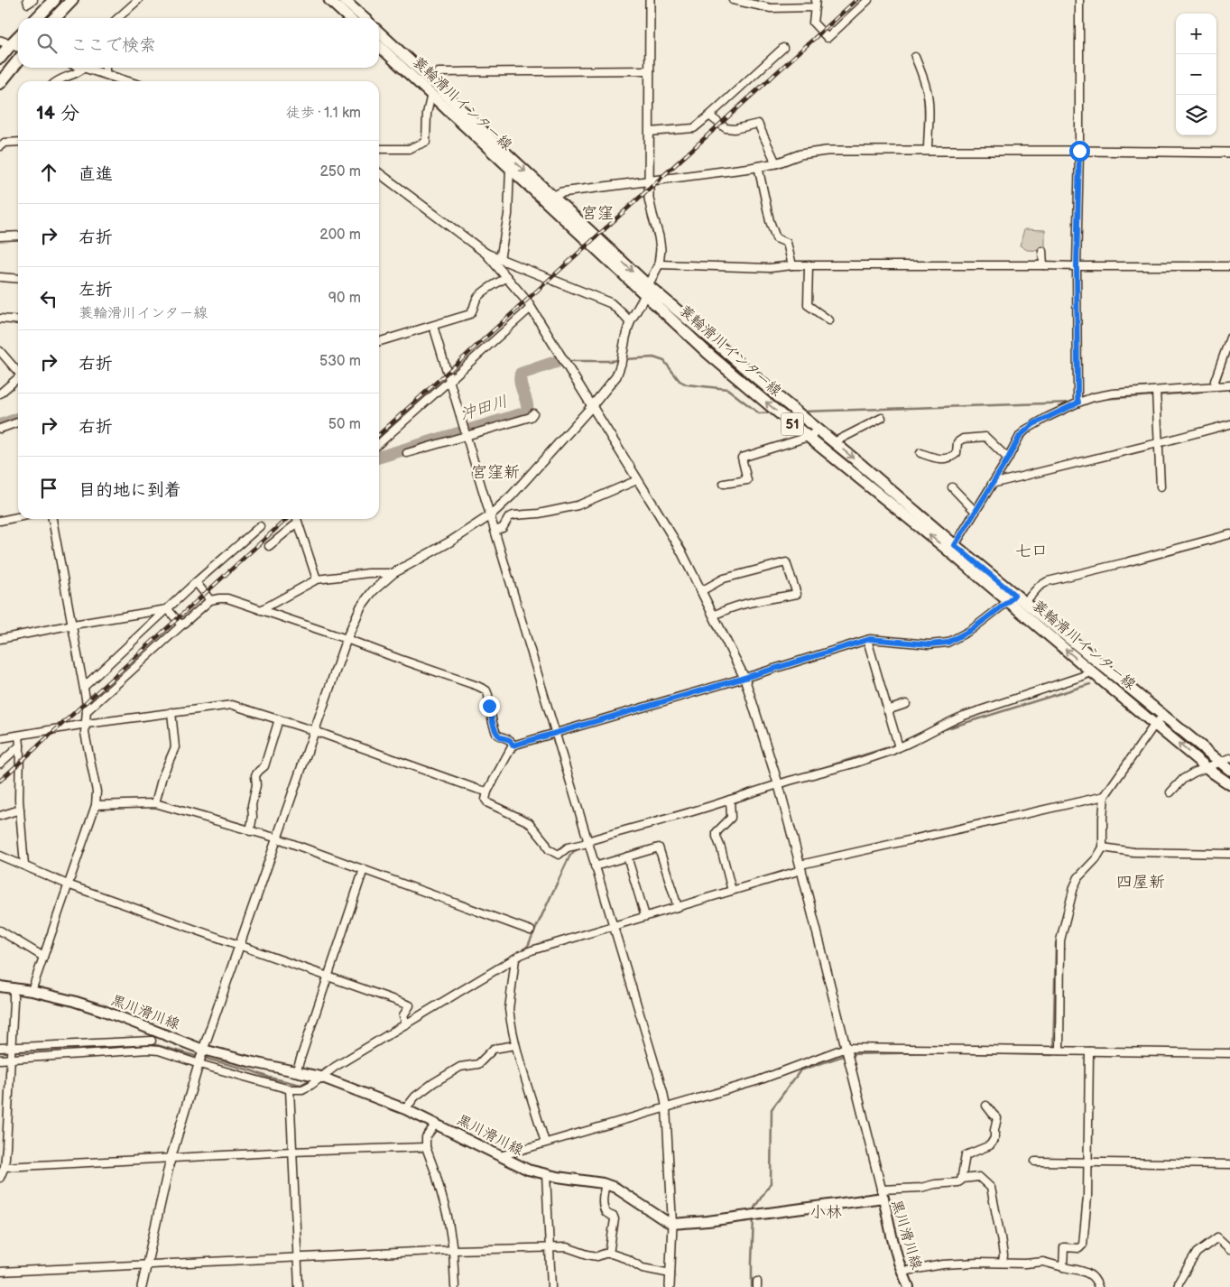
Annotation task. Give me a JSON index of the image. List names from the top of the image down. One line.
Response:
{"streets":{"main road":["蓑輪滑川インター線","51","黒川滑川線"]},"districts":["宮窪","宮窪新","七口","四屋新","小林"],"water":["沖田川"],"page":{"map_buttons":["+","−"],"search":"ここで検索","heading":["14 分","徒歩 · 1.1 km"],"list":[["直進","250 m"],["右折","200 m"],["左折","蓑輪滑川インター線","90 m"],["右折","530 m"],["右折","50 m"],"目的地に到着"]}}
